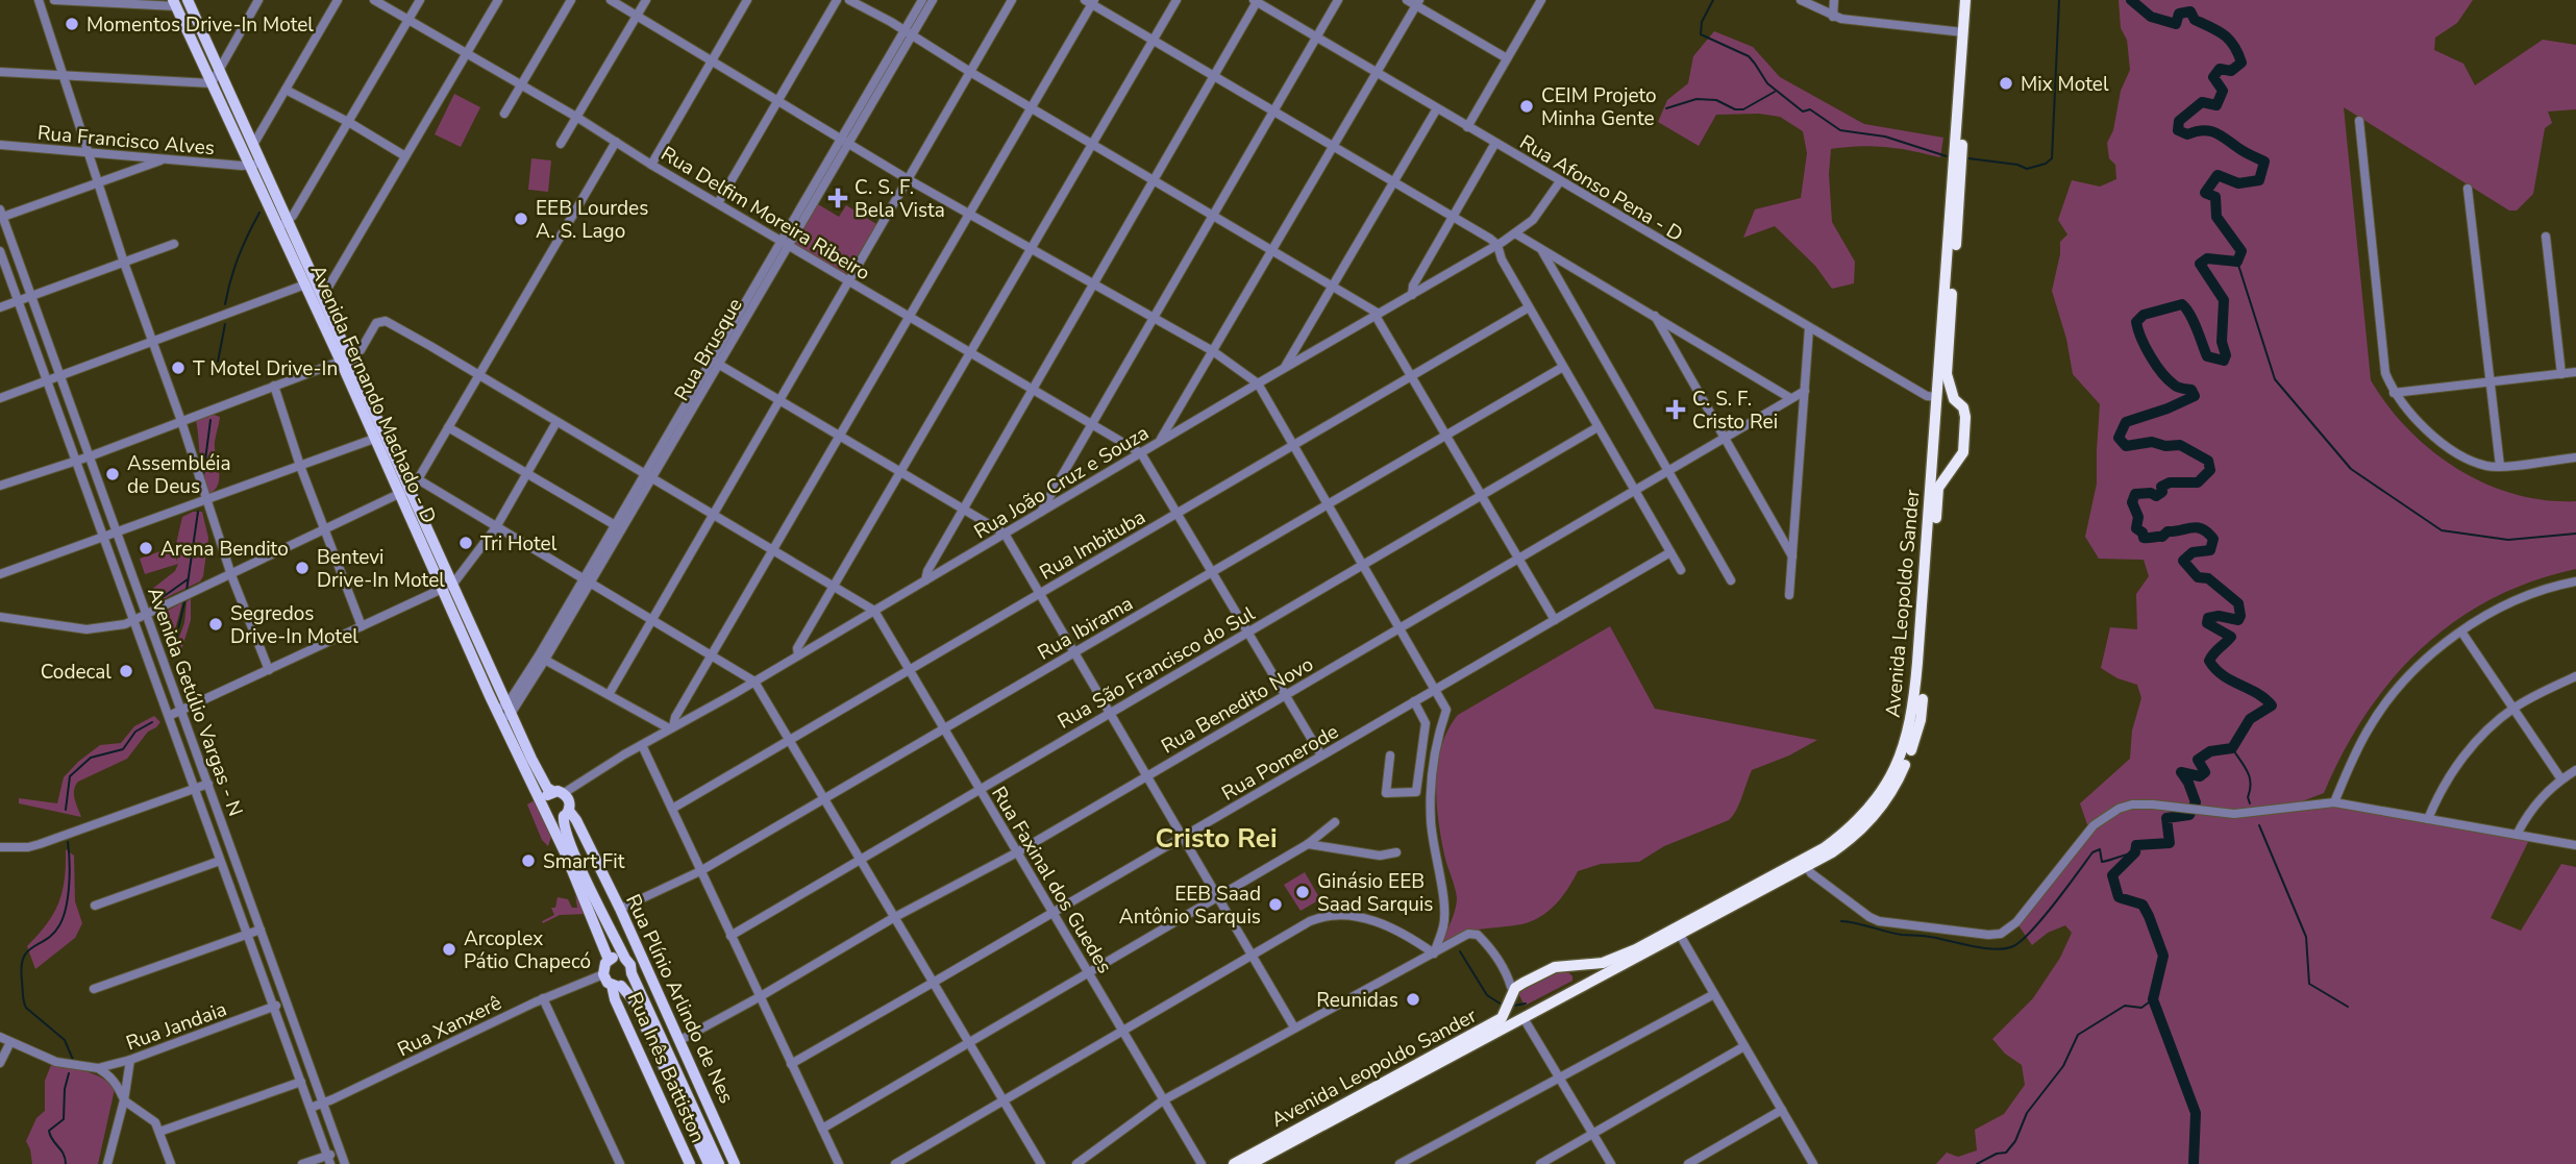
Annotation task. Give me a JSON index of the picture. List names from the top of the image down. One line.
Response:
{"streets":{"highway":["Avenida Leopoldo Sander"],"main road":["Avenida Fernando Machado - D","Rua Plínio Arlindo de Nes","Rua Inês Battiston"],"street":["Rua Francisco Alves","Rua Afonso Pena - D","Rua Delfim Moreira Ribeiro","Rua Brusque","Rua João Cruz e Souza","Rua Imbituba","Rua Ibirama","Rua São Francisco do Sul","Avenida Getúlio Vargas - N","Rua Benedito Novo","Rua Pomerode","Rua Faxinal dos Guedes","Rua Jandaia","Rua Xanxerê"]},"crossings":[["Rua Francisco Alves","Avenida Fernando Machado - D"],["Rua Afonso Pena - D","Rua João Cruz e Souza"],["Rua Afonso Pena - D","Avenida Leopoldo Sander"],["Rua Delfim Moreira Ribeiro","Rua Brusque"],["Rua Delfim Moreira Ribeiro","Rua João Cruz e Souza"],["Rua Brusque","Avenida Fernando Machado - D"],["Avenida Fernando Machado - D","Rua João Cruz e Souza"],["Avenida Fernando Machado - D","Rua Plínio Arlindo de Nes"],["Rua João Cruz e Souza","Rua Faxinal dos Guedes"],["Rua João Cruz e Souza","Rua Plínio Arlindo de Nes"],["Rua Imbituba","Rua Faxinal dos Guedes"],["Rua Ibirama","Rua Faxinal dos Guedes"],["Rua Ibirama","Rua Plínio Arlindo de Nes"],["Rua São Francisco do Sul","Rua Faxinal dos Guedes"],["Avenida Getúlio Vargas - N","Rua Jandaia"],["Avenida Getúlio Vargas - N","Rua Xanxerê"],["Rua Benedito Novo","Rua Faxinal dos Guedes"],["Rua Benedito Novo","Rua Plínio Arlindo de Nes"],["Rua Pomerode","Rua Faxinal dos Guedes"],["Rua Xanxerê","Rua Inês Battiston"]],"districts":["Cristo Rei"],"places":{"other":["Momentos Drive-In Motel","Mix Motel","CEIM Projeto Minha Gente","EEB Lourdes A. S. Lago","T Motel Drive-In","Assembléia de Deus","Tri Hotel","Arena Bendito","Bentevi Drive-In Motel","Segredos Drive-In Motel","Codecal","Smart Fit","Ginásio EEB Saad Sarquis","EEB Saad Antônio Sarquis","Arcoplex Pátio Chapecó","Reunidas"],"health":["C. S. F. Bela Vista","C. S. F. Cristo Rei"]}}
